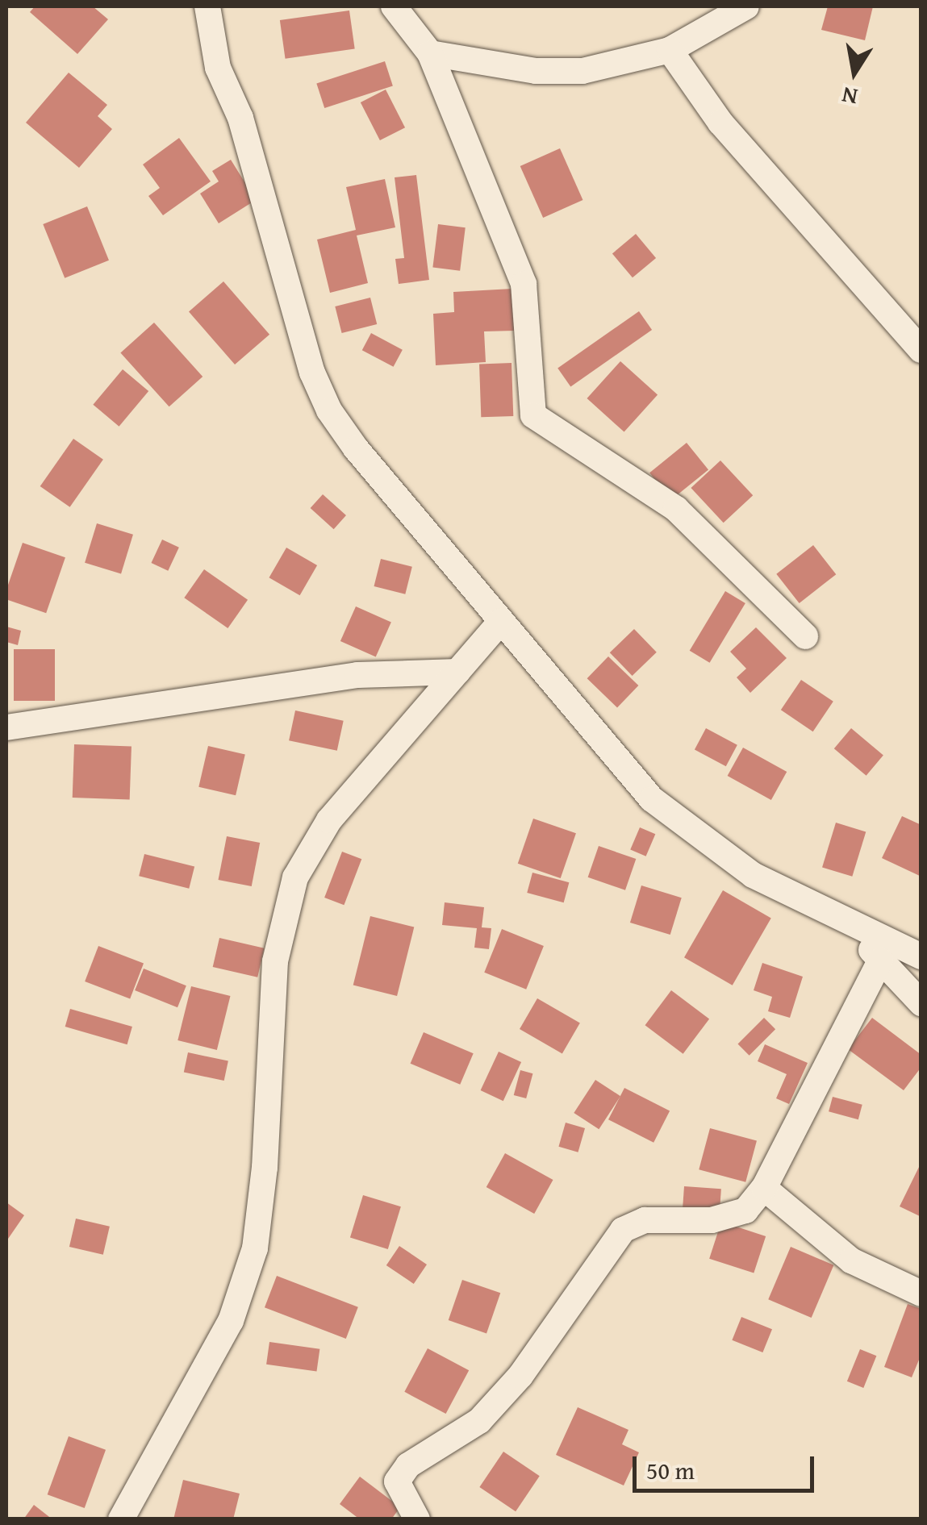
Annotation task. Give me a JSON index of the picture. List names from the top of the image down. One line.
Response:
{"scale_bar":"50 m","north":"bottom"}
